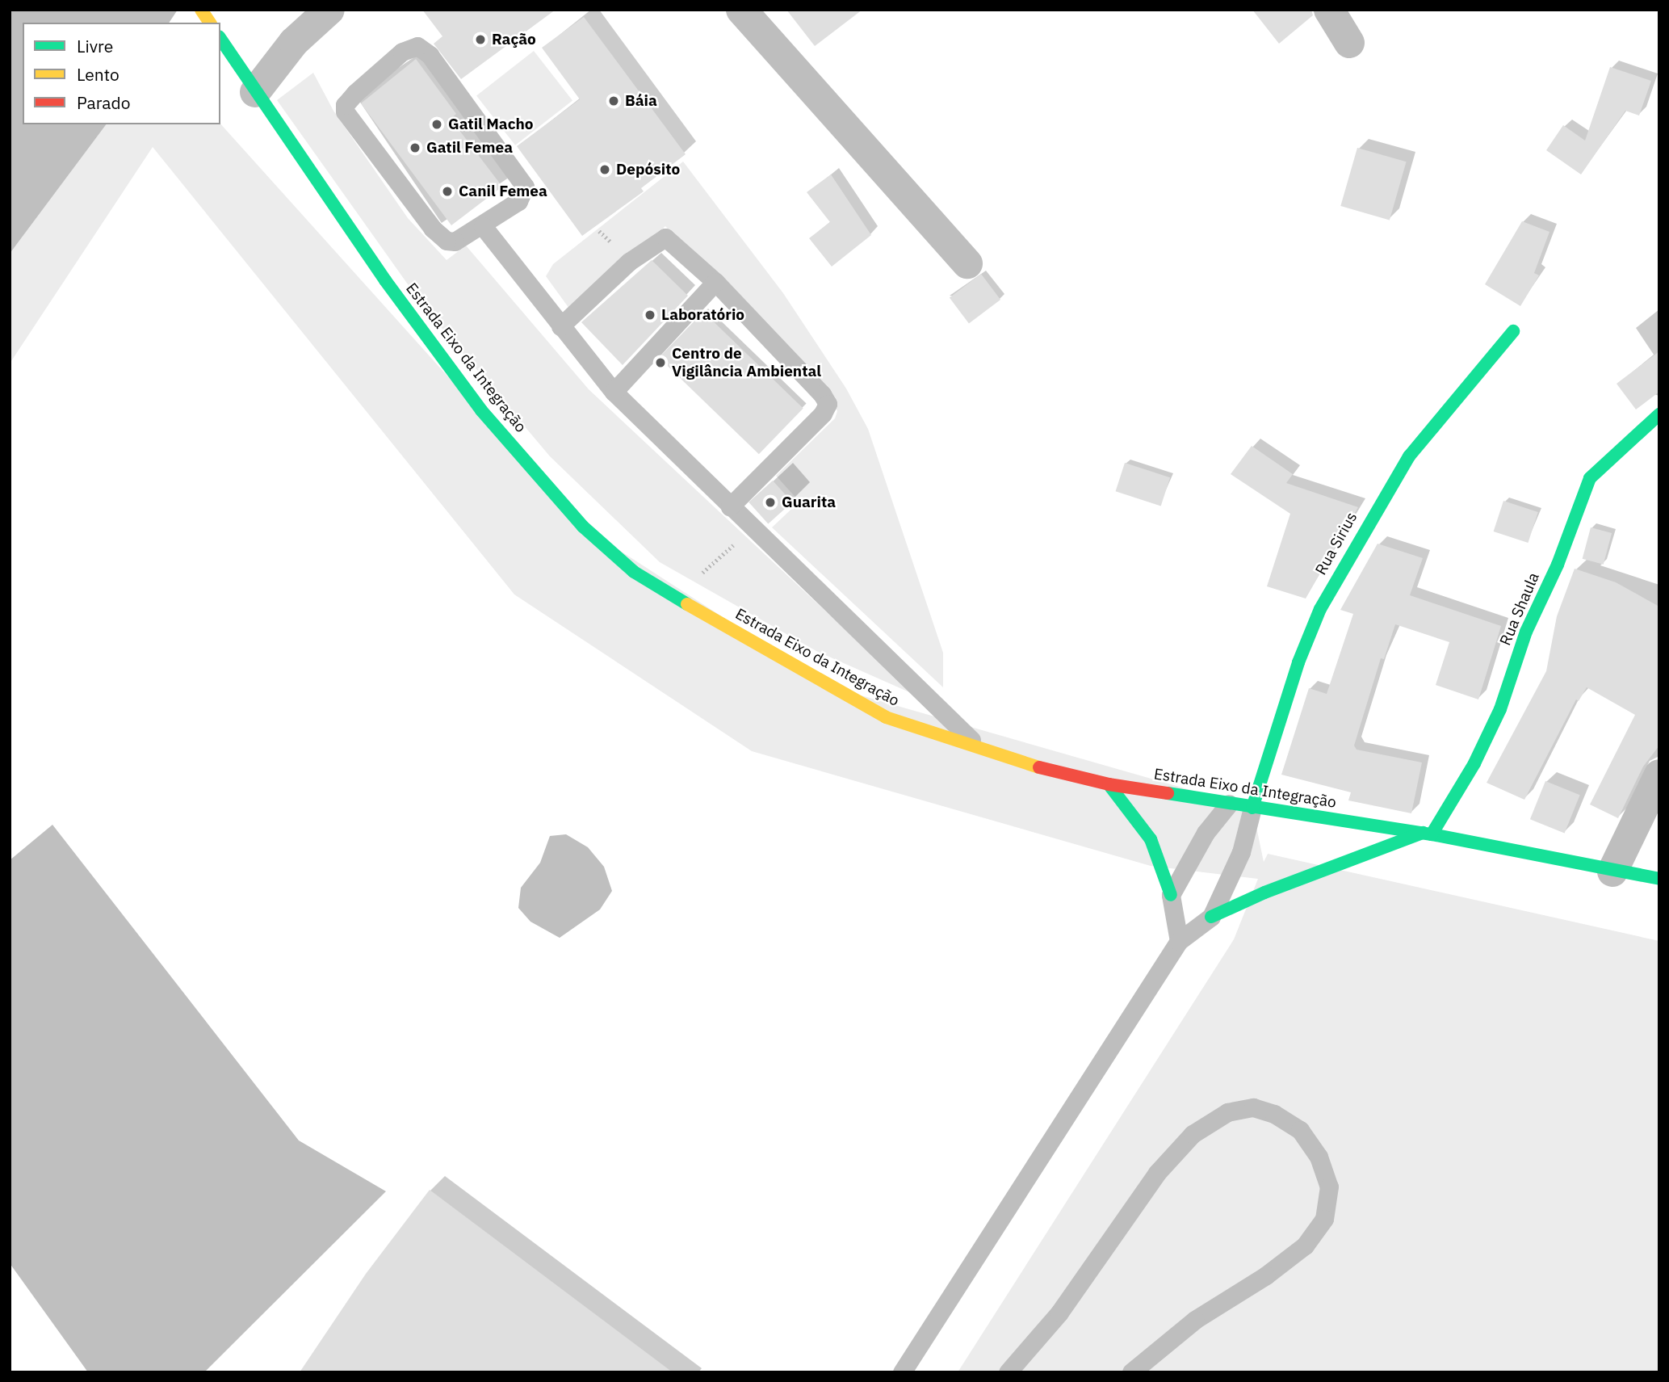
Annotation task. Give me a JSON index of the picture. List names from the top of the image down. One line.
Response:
{"streets":{"main road":["Estrada Eixo da Integração","Rua Sirius","Rua Shaula"]},"crossings":[["Estrada Eixo da Integração","Rua Sirius"],["Estrada Eixo da Integração","Rua Shaula"]],"places":["Ração","Báia","Gatil Macho","Gatil Femea","Depósito","Canil Femea","Laboratório","Centro de Vigilância Ambiental","Guarita"],"legend":["Livre","Lento","Parado"]}
